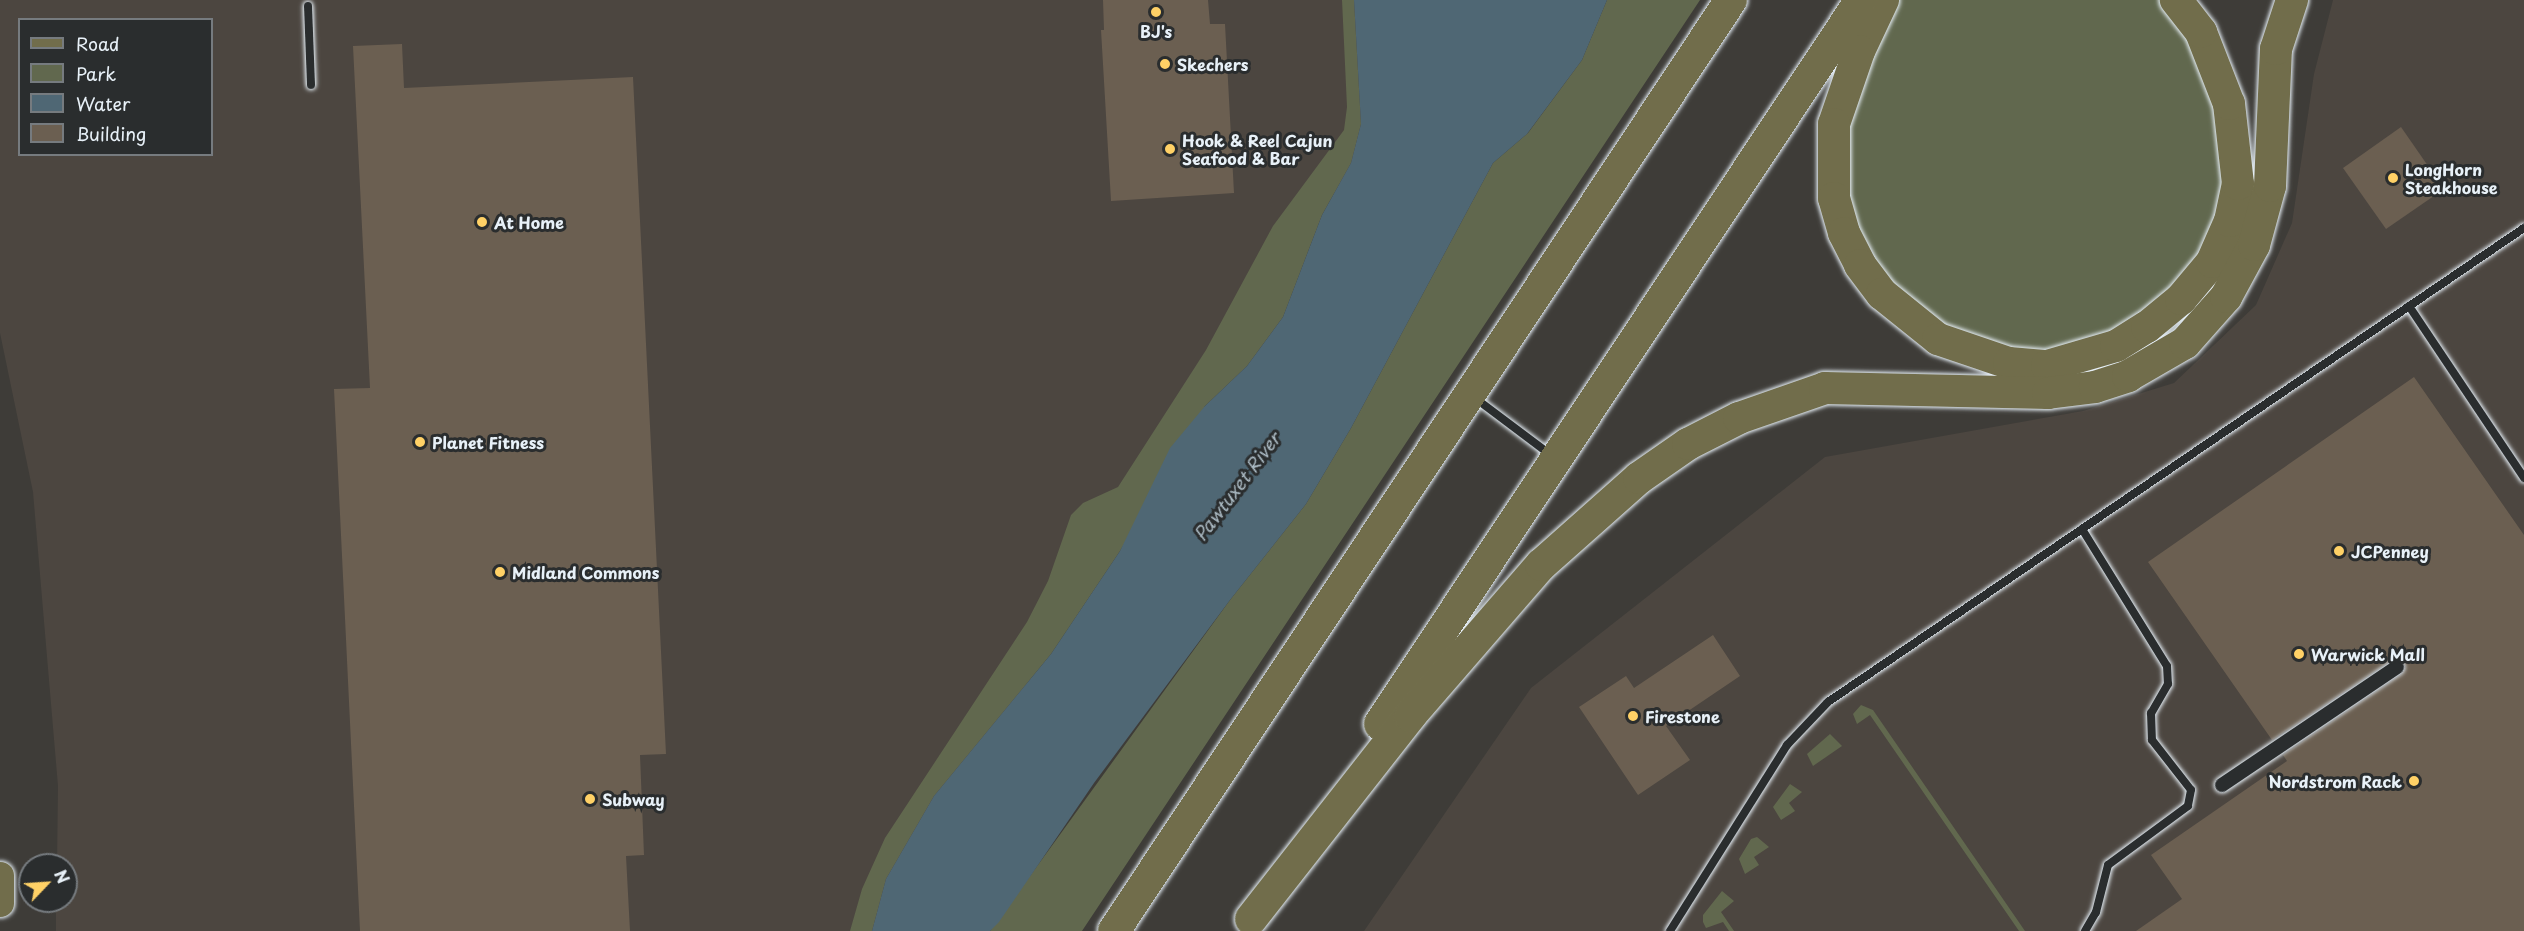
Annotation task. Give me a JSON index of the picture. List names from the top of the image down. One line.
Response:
{"water":["Pawtuxet River"],"places":["BJ's","Skechers","Hook & Reel Cajun Seafood & Bar","LongHorn Steakhouse","At Home","Planet Fitness","JCPenney","Midland Commons","Warwick Mall","Firestone","Nordstrom Rack","Subway"],"legend":["Road","Park","Water","Building"],"north":"top right"}
